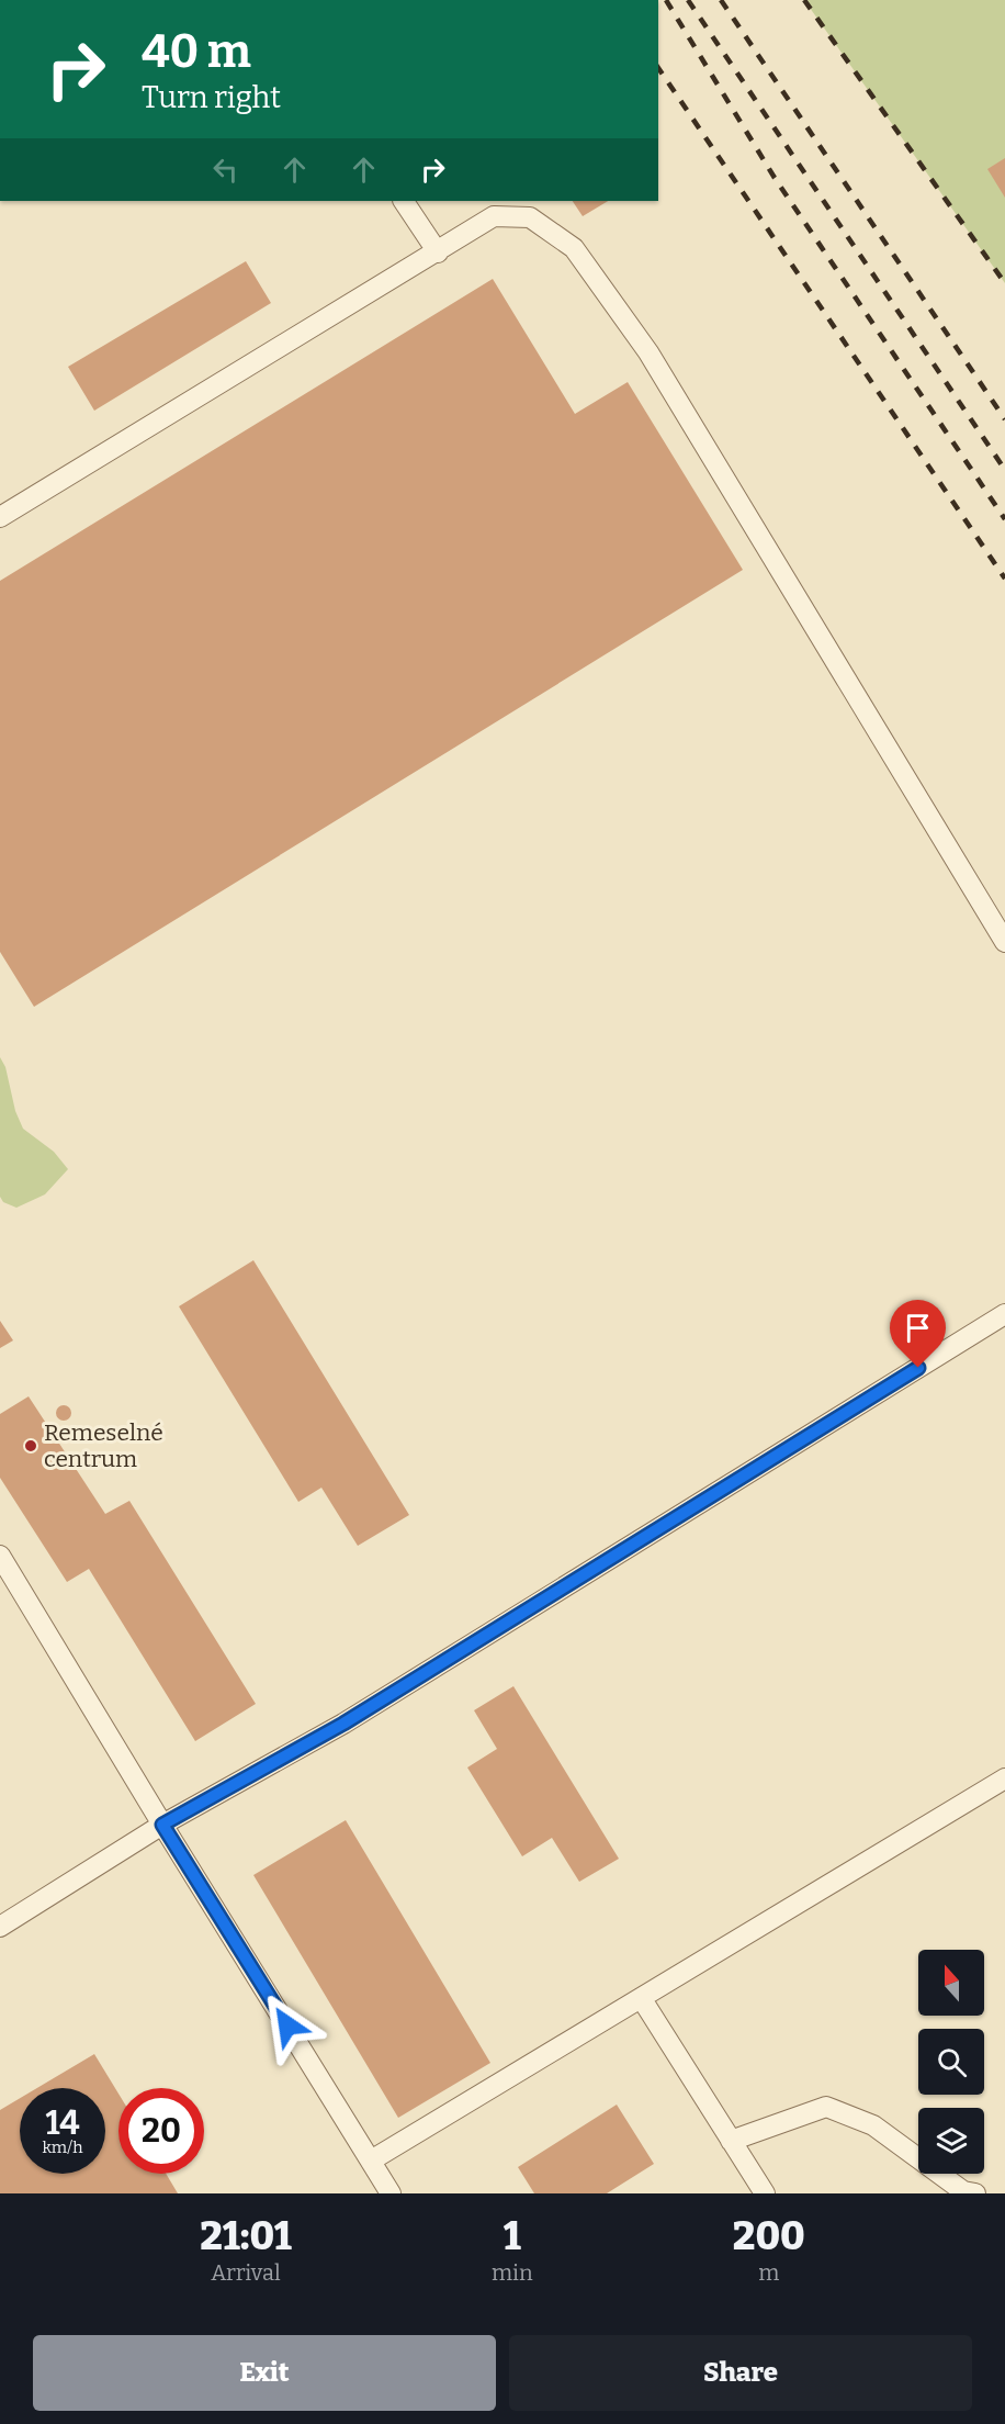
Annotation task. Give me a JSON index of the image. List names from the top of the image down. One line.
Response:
{"places":["Remeselné centrum"],"north":"top","page":{"turn":["40 m","Turn right"],"speed":"14 km/h","limit":"20","eta":["21:01","Arrival","1","min","200","m"],"buttons":["Exit","Share"]}}
